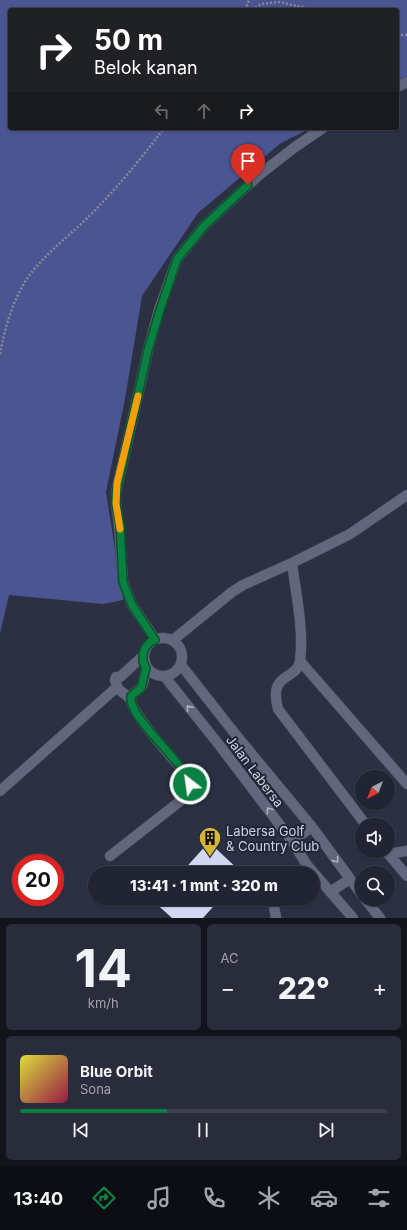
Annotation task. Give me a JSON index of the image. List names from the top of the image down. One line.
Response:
{"streets":{"street":["Jalan Labersa"]},"places":{"building":["Labersa Golf & Country Club"]},"north":"bottom left","page":{"turn":["50 m","Belok kanan"],"limit":"20","trip":"13:41 · 1 mnt · 320 m","tile":[["14","km/h"],"AC"],"heat":["−","22°","+"],"song":["Blue Orbit","Sona"],"tabs":"13:40"}}
